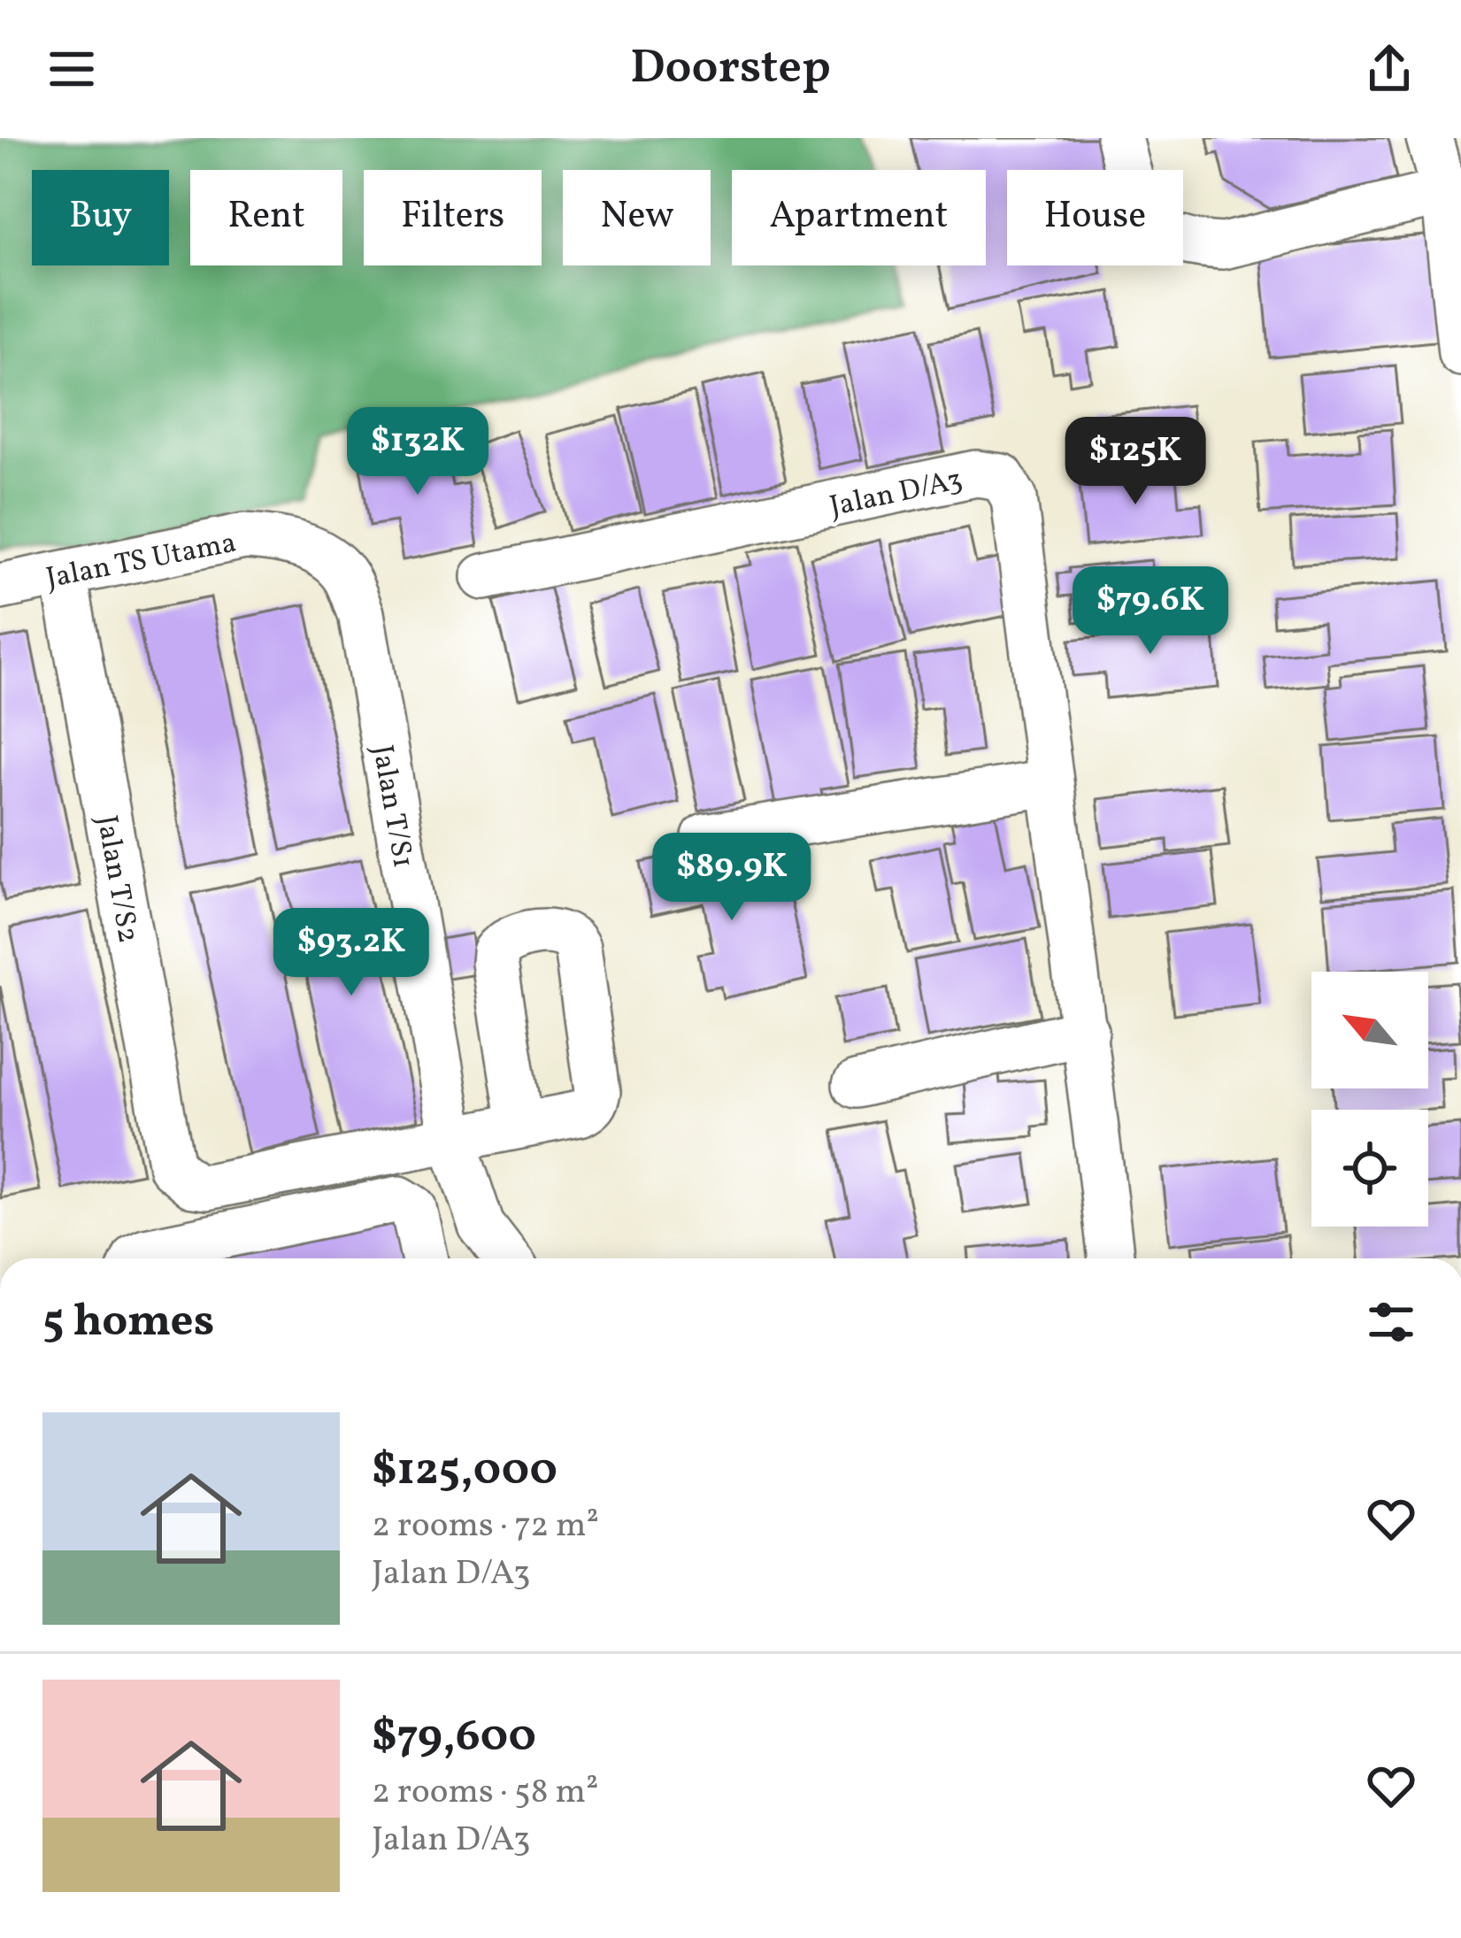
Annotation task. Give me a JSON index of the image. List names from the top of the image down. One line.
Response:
{"streets":{"street":["Jalan D/A3","Jalan TS Utama","Jalan T/S1","Jalan T/S2"]},"crossings":[["Jalan TS Utama","Jalan T/S1"],["Jalan TS Utama","Jalan T/S2"],["Jalan T/S1","Jalan T/S2"]],"north":"top left","page":{"header":"Doorstep","chip":["Buy","Rent","Filters","New","Apartment","House"],"price":["$132K","$125K","$79.6K","$89.9K","$93.2K"],"heading":"5 homes","list":[{"name":"$125,000","note":"2 rooms · 72 m² · Jalan D/A3"},{"name":"$79,600","note":"2 rooms · 58 m² · Jalan D/A3"}]}}
